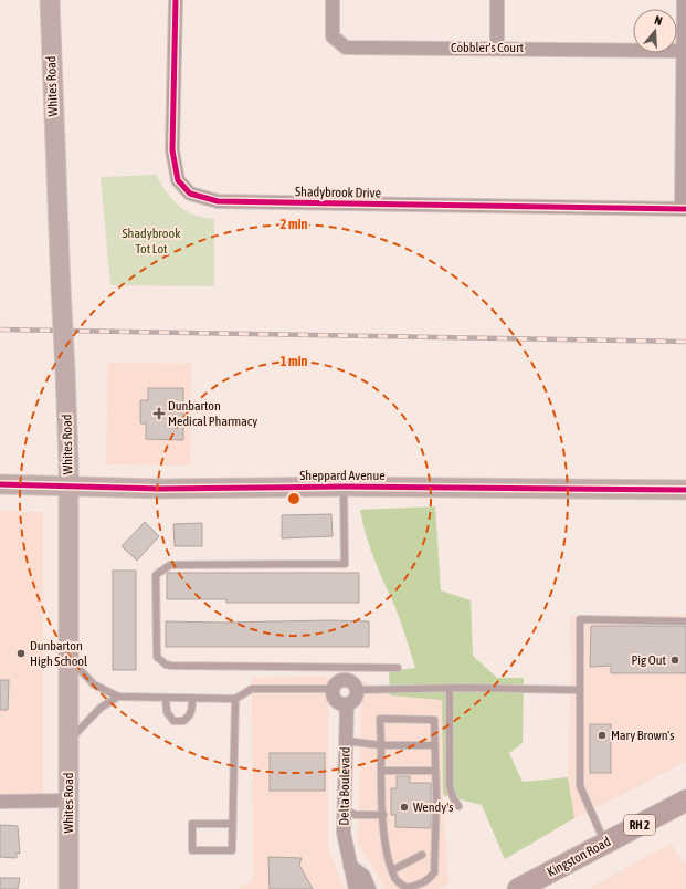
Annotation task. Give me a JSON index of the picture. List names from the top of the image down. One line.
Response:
{"streets":{"main road":["Whites Road","Sheppard Avenue","RH 2","Kingston Road"],"street":["Cobbler's Court","Shadybrook Drive","Delta Boulevard"]},"crossings":[["Whites Road","Sheppard Avenue"]],"parks":["Shadybrook Tot Lot"],"places":{"health":["Dunbarton Medical Pharmacy"],"other":["Dunbarton High School","Pig Out","Mary Brown's","Wendy's"]},"north":"top","rings":["2 min","1 min"]}
